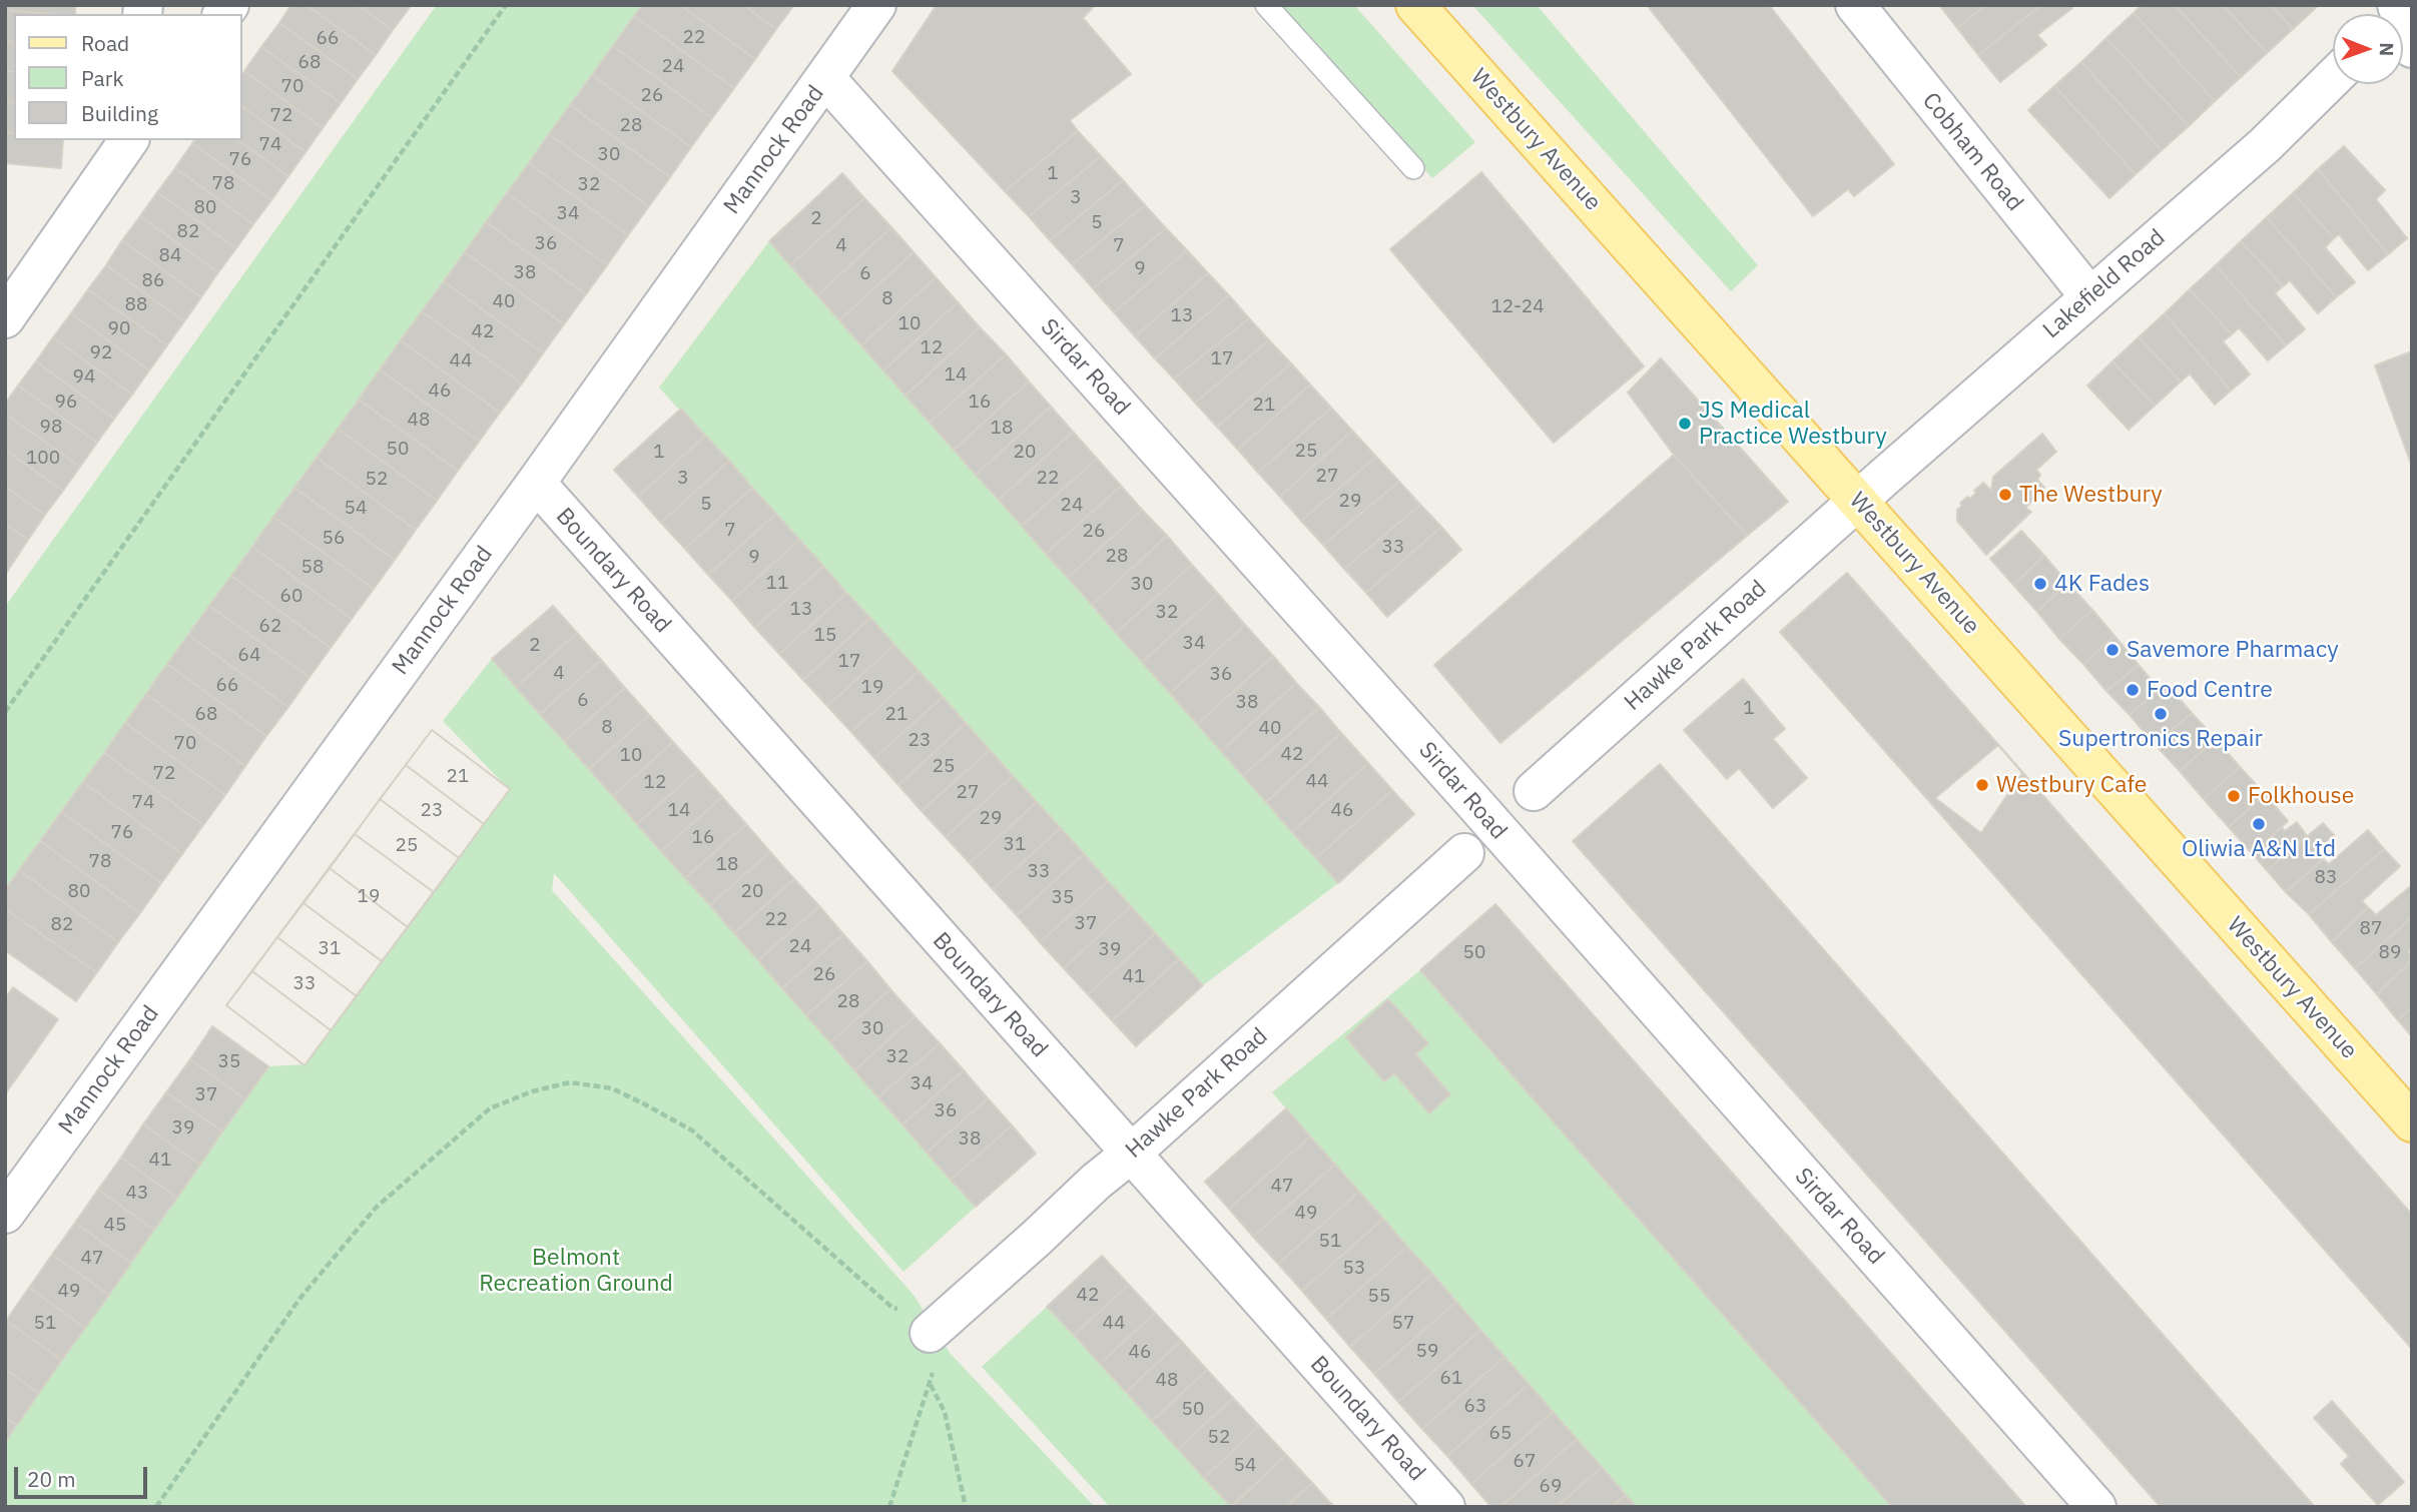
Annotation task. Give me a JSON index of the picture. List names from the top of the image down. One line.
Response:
{"streets":{"main road":["Westbury Avenue"],"street":["Mannock Road","Cobham Road","Lakefield Road","Sirdar Road","Boundary Road","Hawke Park Road"]},"crossings":[["Westbury Avenue","Lakefield Road"],["Westbury Avenue","Hawke Park Road"],["Mannock Road","Sirdar Road"],["Mannock Road","Boundary Road"],["Cobham Road","Lakefield Road"],["Lakefield Road","Hawke Park Road"],["Boundary Road","Hawke Park Road"]],"parks":["Belmont Recreation Ground"],"places":["JS Medical Practice Westbury","The Westbury","4K Fades","Savemore Pharmacy","Food Centre","Supertronics Repair","Westbury Cafe","Folkhouse","Oliwia A&N Ltd"],"house_numbers":["22","66","68","24","70","26","72","28","74","30","76","1","78","32","3","80","34","2","5","82","36","4","7","84","9","38","6","86","8","40","88","12-24","13","10","90","42","12","92","17","44","14","94","46","96","16","21","48","98","18","50","25","1","20","100","27","3","22","52","29","5","24","54","7","26","56","33","28","9","58","11","30","60","13","32","62","15","34","2","64","17","4","36","66","19","6","38","1","68","21","8","40","23","70","42","10","25","72","21","44","12","27","74","23","14","46","29","76","16","31","25","78","18","33","83","80","20","19","35","22","37","82","87","24","31","39","50","89","26","41","33","28","30","32","35","34","37","36","39","38","41","47","43","49","45","51","47","53","49","42","55","51","44","57","59","46","61","48","63","50","65","52","67","54","69"],"legend":["Road","Park","Building"],"scale_bar":"20 m","north":"right"}
